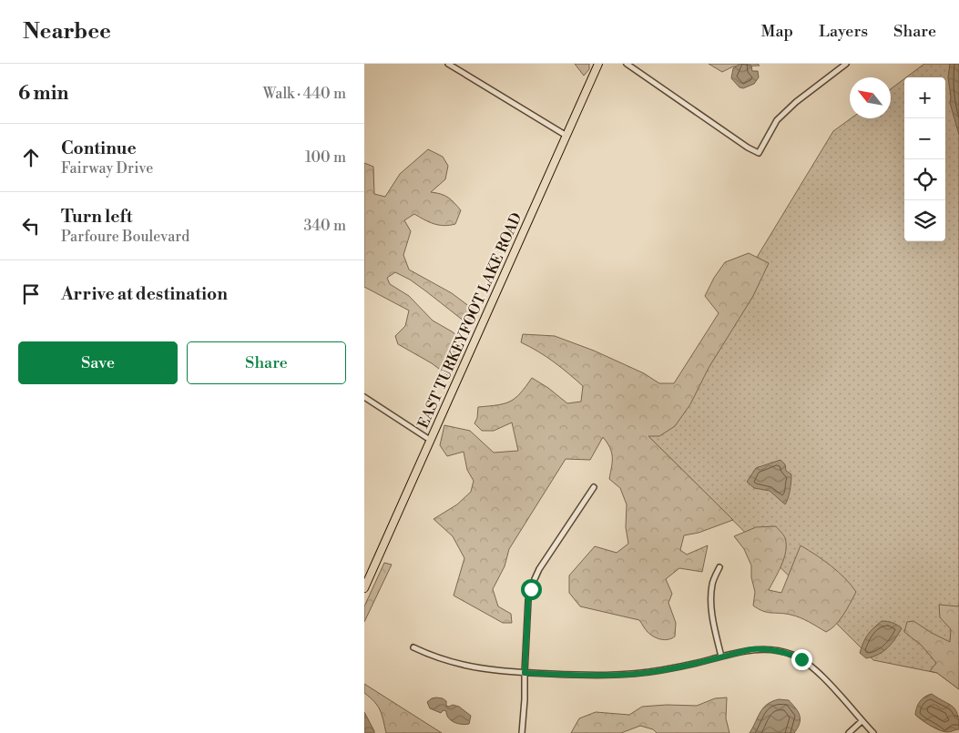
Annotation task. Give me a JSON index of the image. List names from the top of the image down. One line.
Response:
{"streets":{"main road":["EAST TURKEYFOOT LAKE ROAD"]},"north":"top left","page":{"header":"Nearbee","nav":["Map","Layers","Share"],"heading":["6 min","Walk · 440 m"],"map_buttons":["+","−"],"list":[["Continue","Fairway Drive","100 m"],["Turn left","Parfoure Boulevard","340 m"],"Arrive at destination"],"buttons":["Save","Share"]}}
